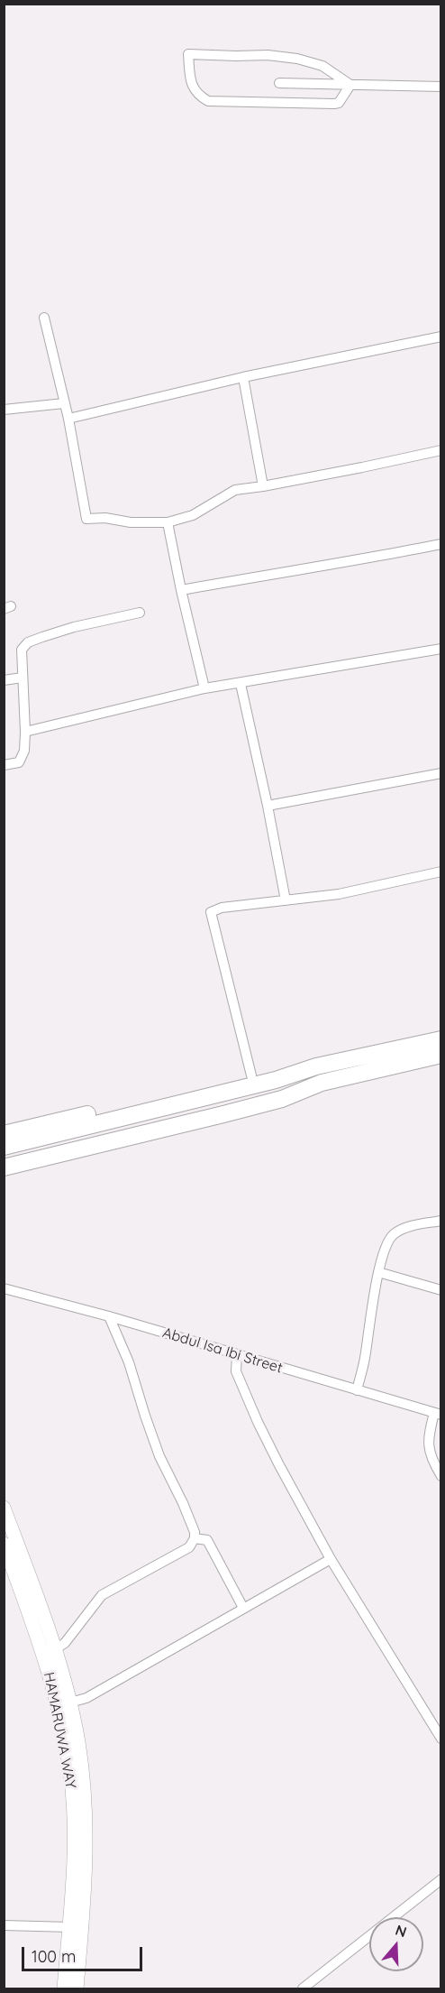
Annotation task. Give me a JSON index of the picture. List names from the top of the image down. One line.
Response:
{"streets":{"main road":["HAMARUWA WAY"],"street":["Abdul Isa Ibi Street"]},"scale_bar":"100 m","north":"top"}
